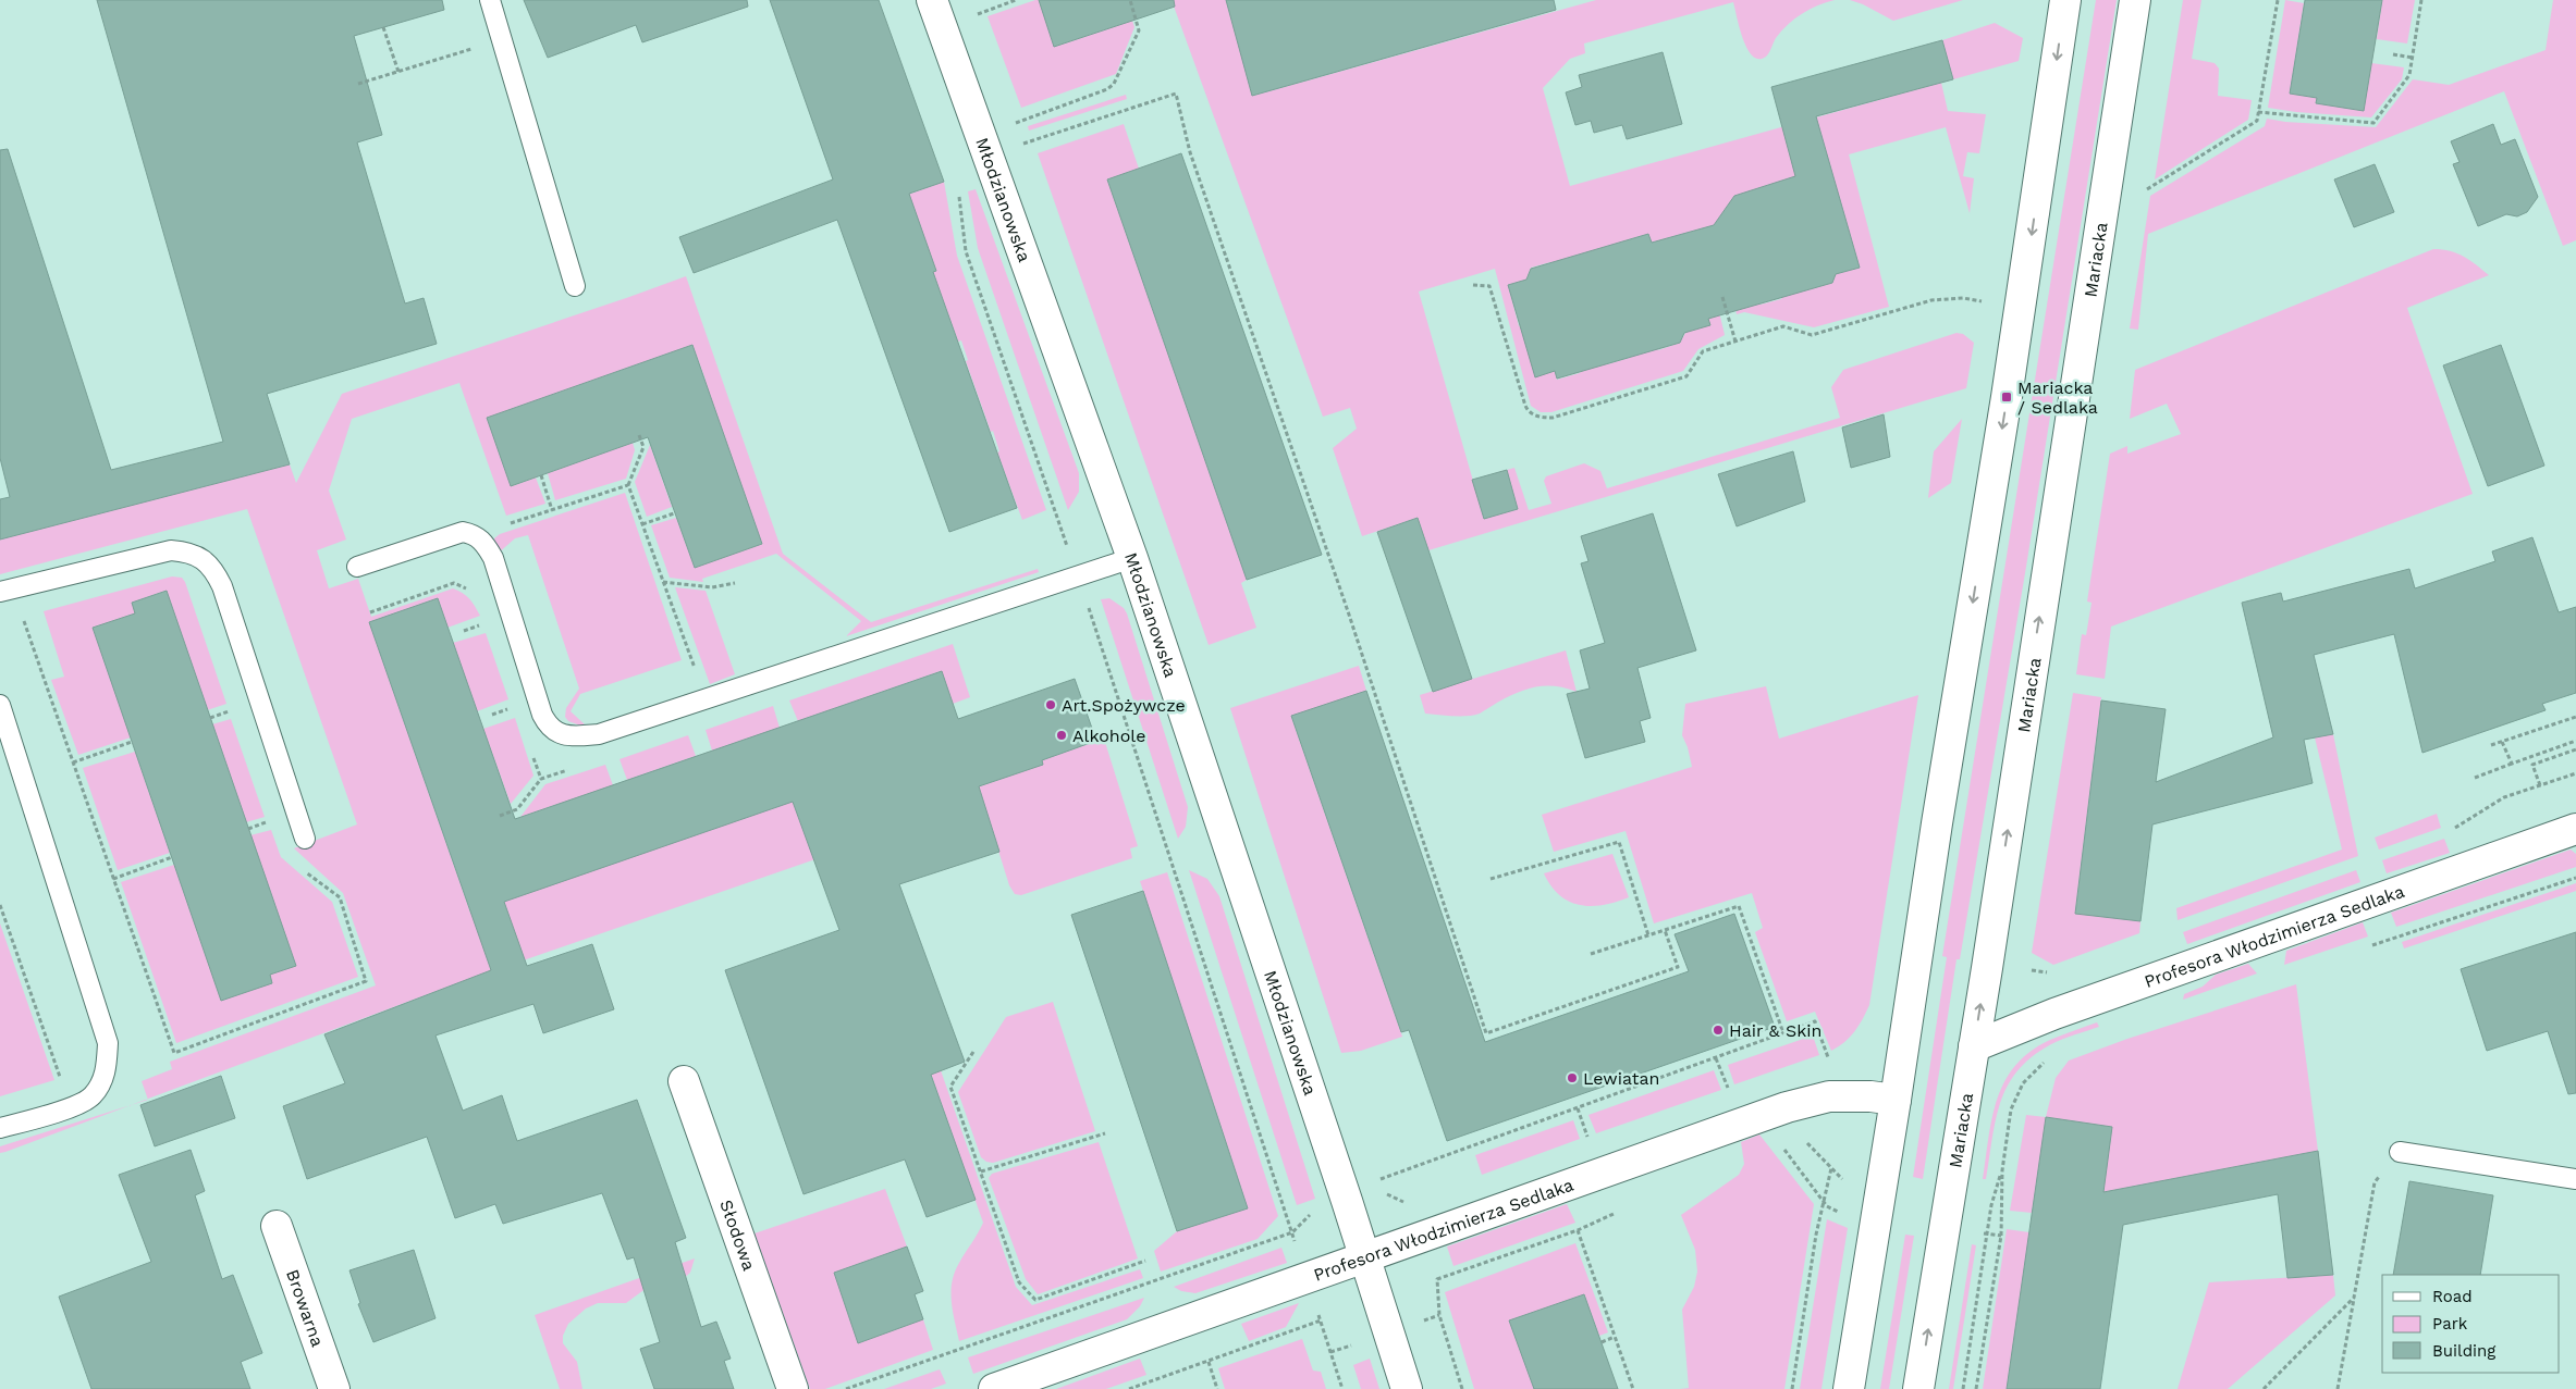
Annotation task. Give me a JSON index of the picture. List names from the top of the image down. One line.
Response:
{"streets":{"street":["Młodzianowska","Mariacka","Profesora Włodzimierza Sedlaka","Słodowa","Browarna"]},"crossings":[["Młodzianowska","Profesora Włodzimierza Sedlaka"],["Mariacka","Profesora Włodzimierza Sedlaka"]],"places":{"transit":["Mariacka / Sedlaka"],"other":["Art.Spożywcze","Alkohole","Hair & Skin","Lewiatan"]},"legend":["Road","Park","Building"]}
